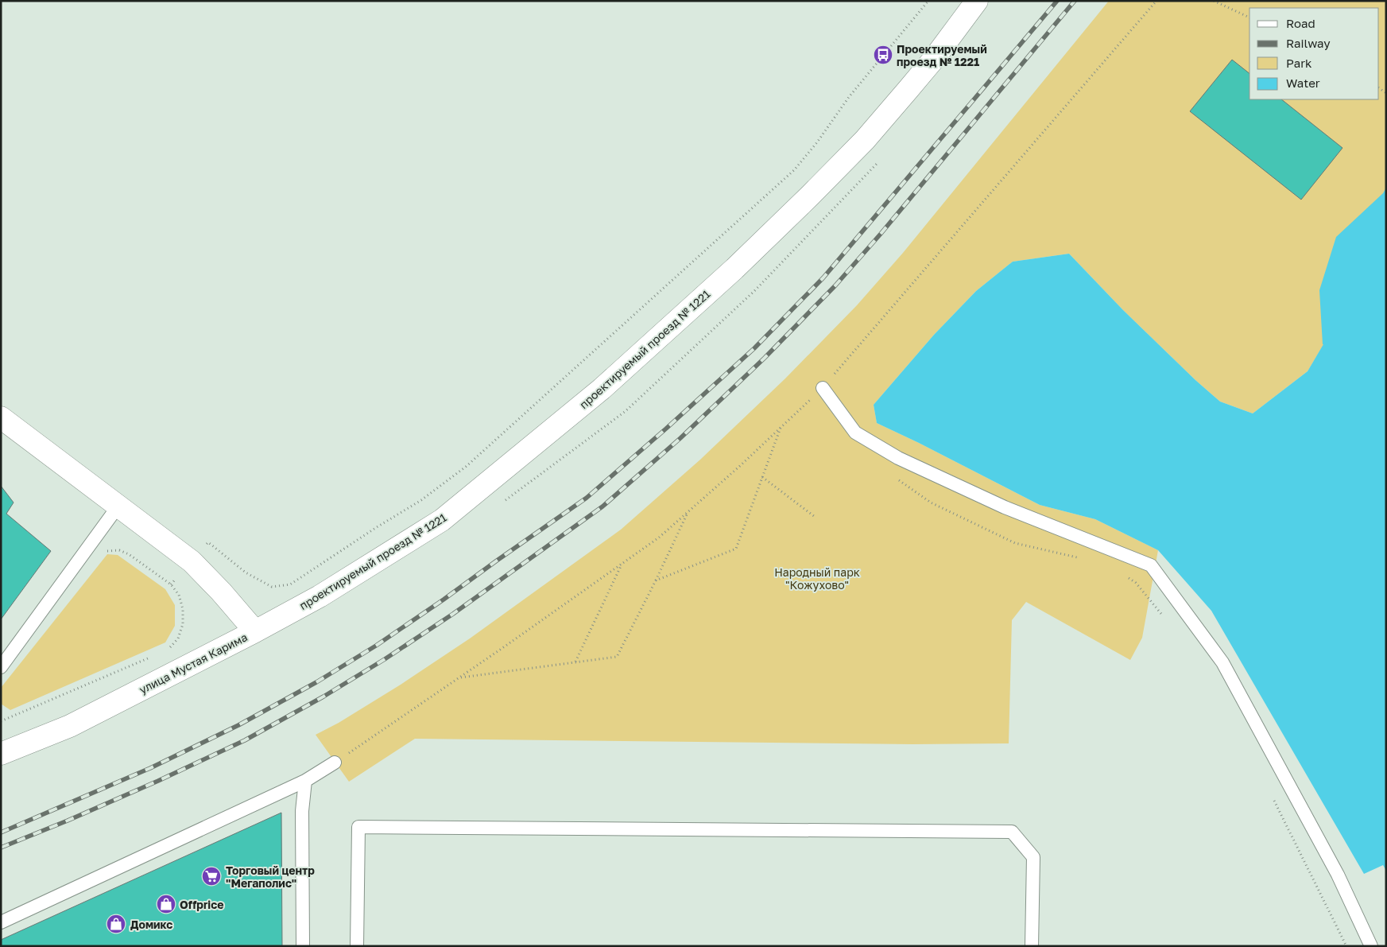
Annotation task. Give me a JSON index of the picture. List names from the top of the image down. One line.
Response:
{"streets":{"street":["проектируемый проезд № 1221","улица Мустая Карима"]},"crossings":[["проектируемый проезд № 1221","улица Мустая Карима"]],"parks":["Народный парк \"Кожухово\""],"places":{"bus stop":["Проектируемый проезд № 1221"],"supermarket":["Торговый центр \"Мегаполис\""],"shop":["Offprice","Домикс"]},"legend":["Road","Railway","Park","Water"]}
